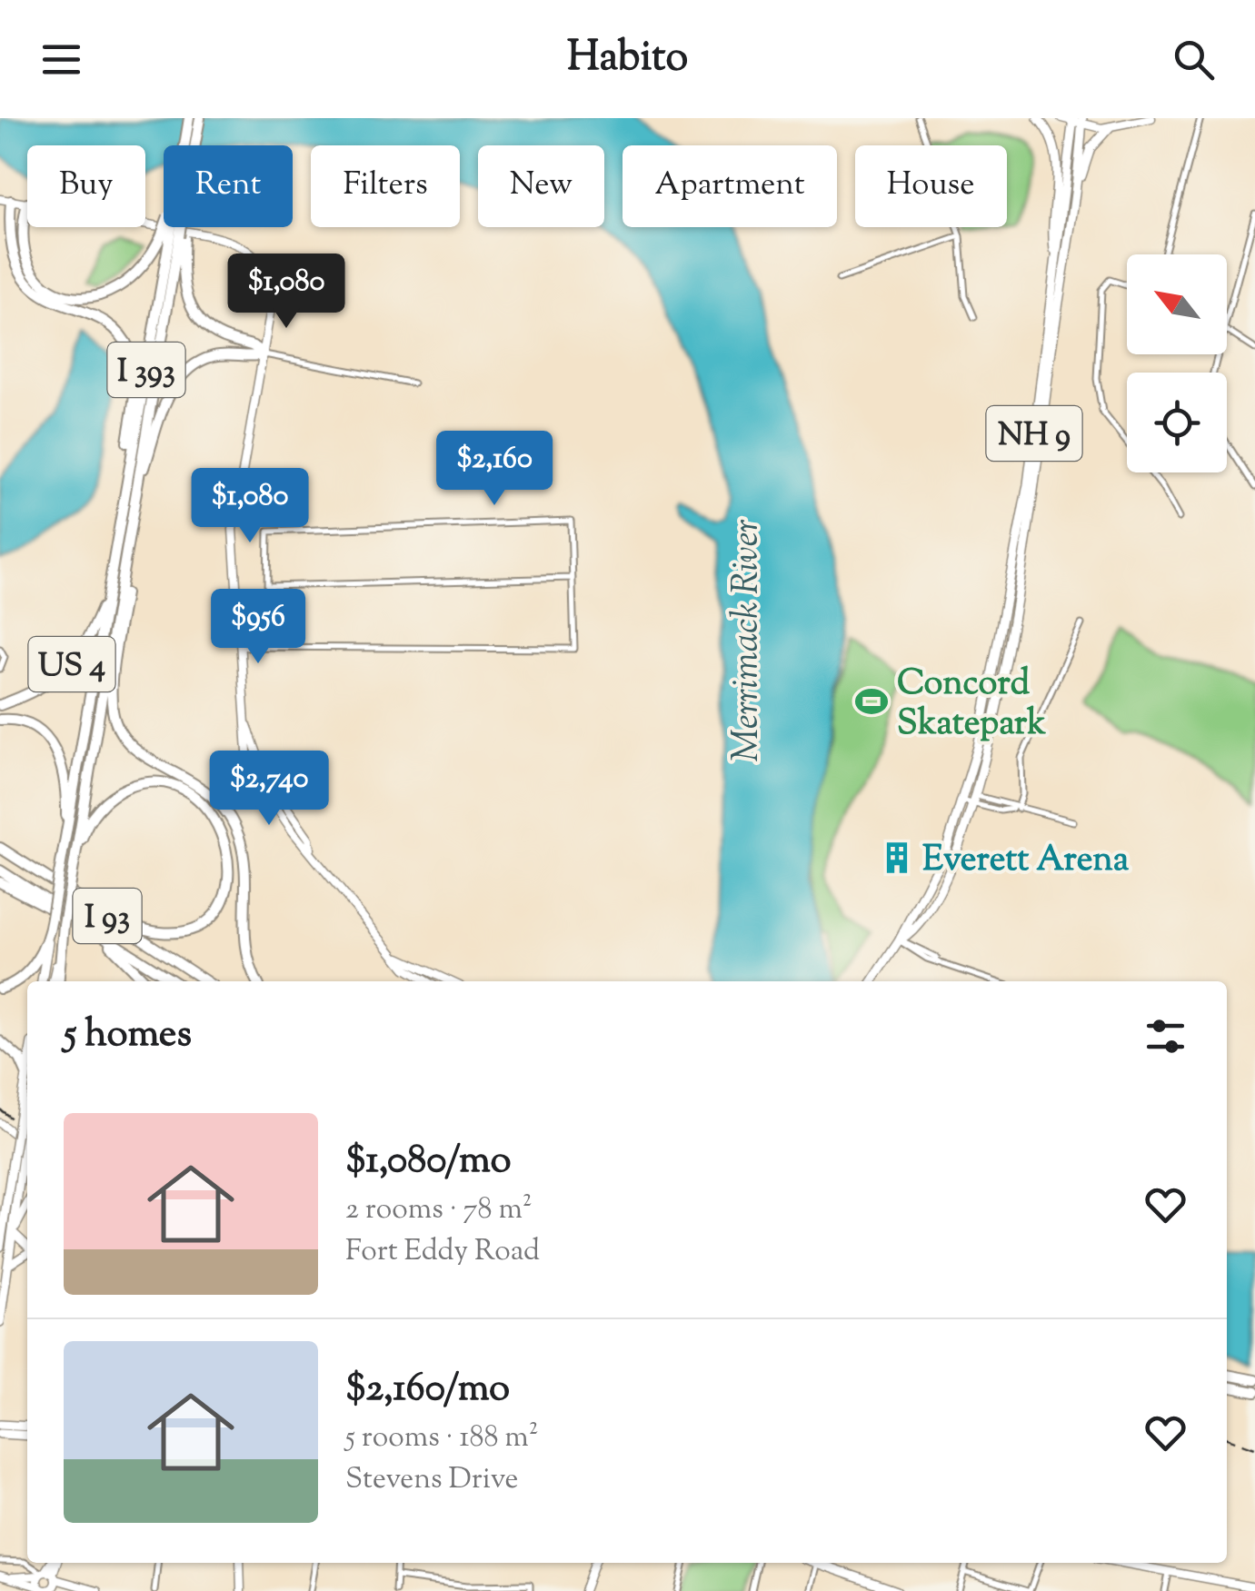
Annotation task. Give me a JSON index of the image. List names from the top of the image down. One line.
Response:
{"streets":{"highway":["I 393","US 4","I 93"],"main road":["NH 9"]},"crossings":[["I 393","US 4"]],"water":["Merrimack River"],"places":{"sports":["Concord Skatepark"],"building":["Everett Arena"]},"north":"top left","page":{"header":"Habito","chip":["Buy","Rent","Filters","New","Apartment","House"],"price":["$1,080","$2,160","$1,080","$956","$2,740"],"heading":"5 homes","list":[{"name":"$1,080/mo","note":"2 rooms · 78 m² · Fort Eddy Road"},{"name":"$2,160/mo","note":"5 rooms · 188 m² · Stevens Drive"}]}}
